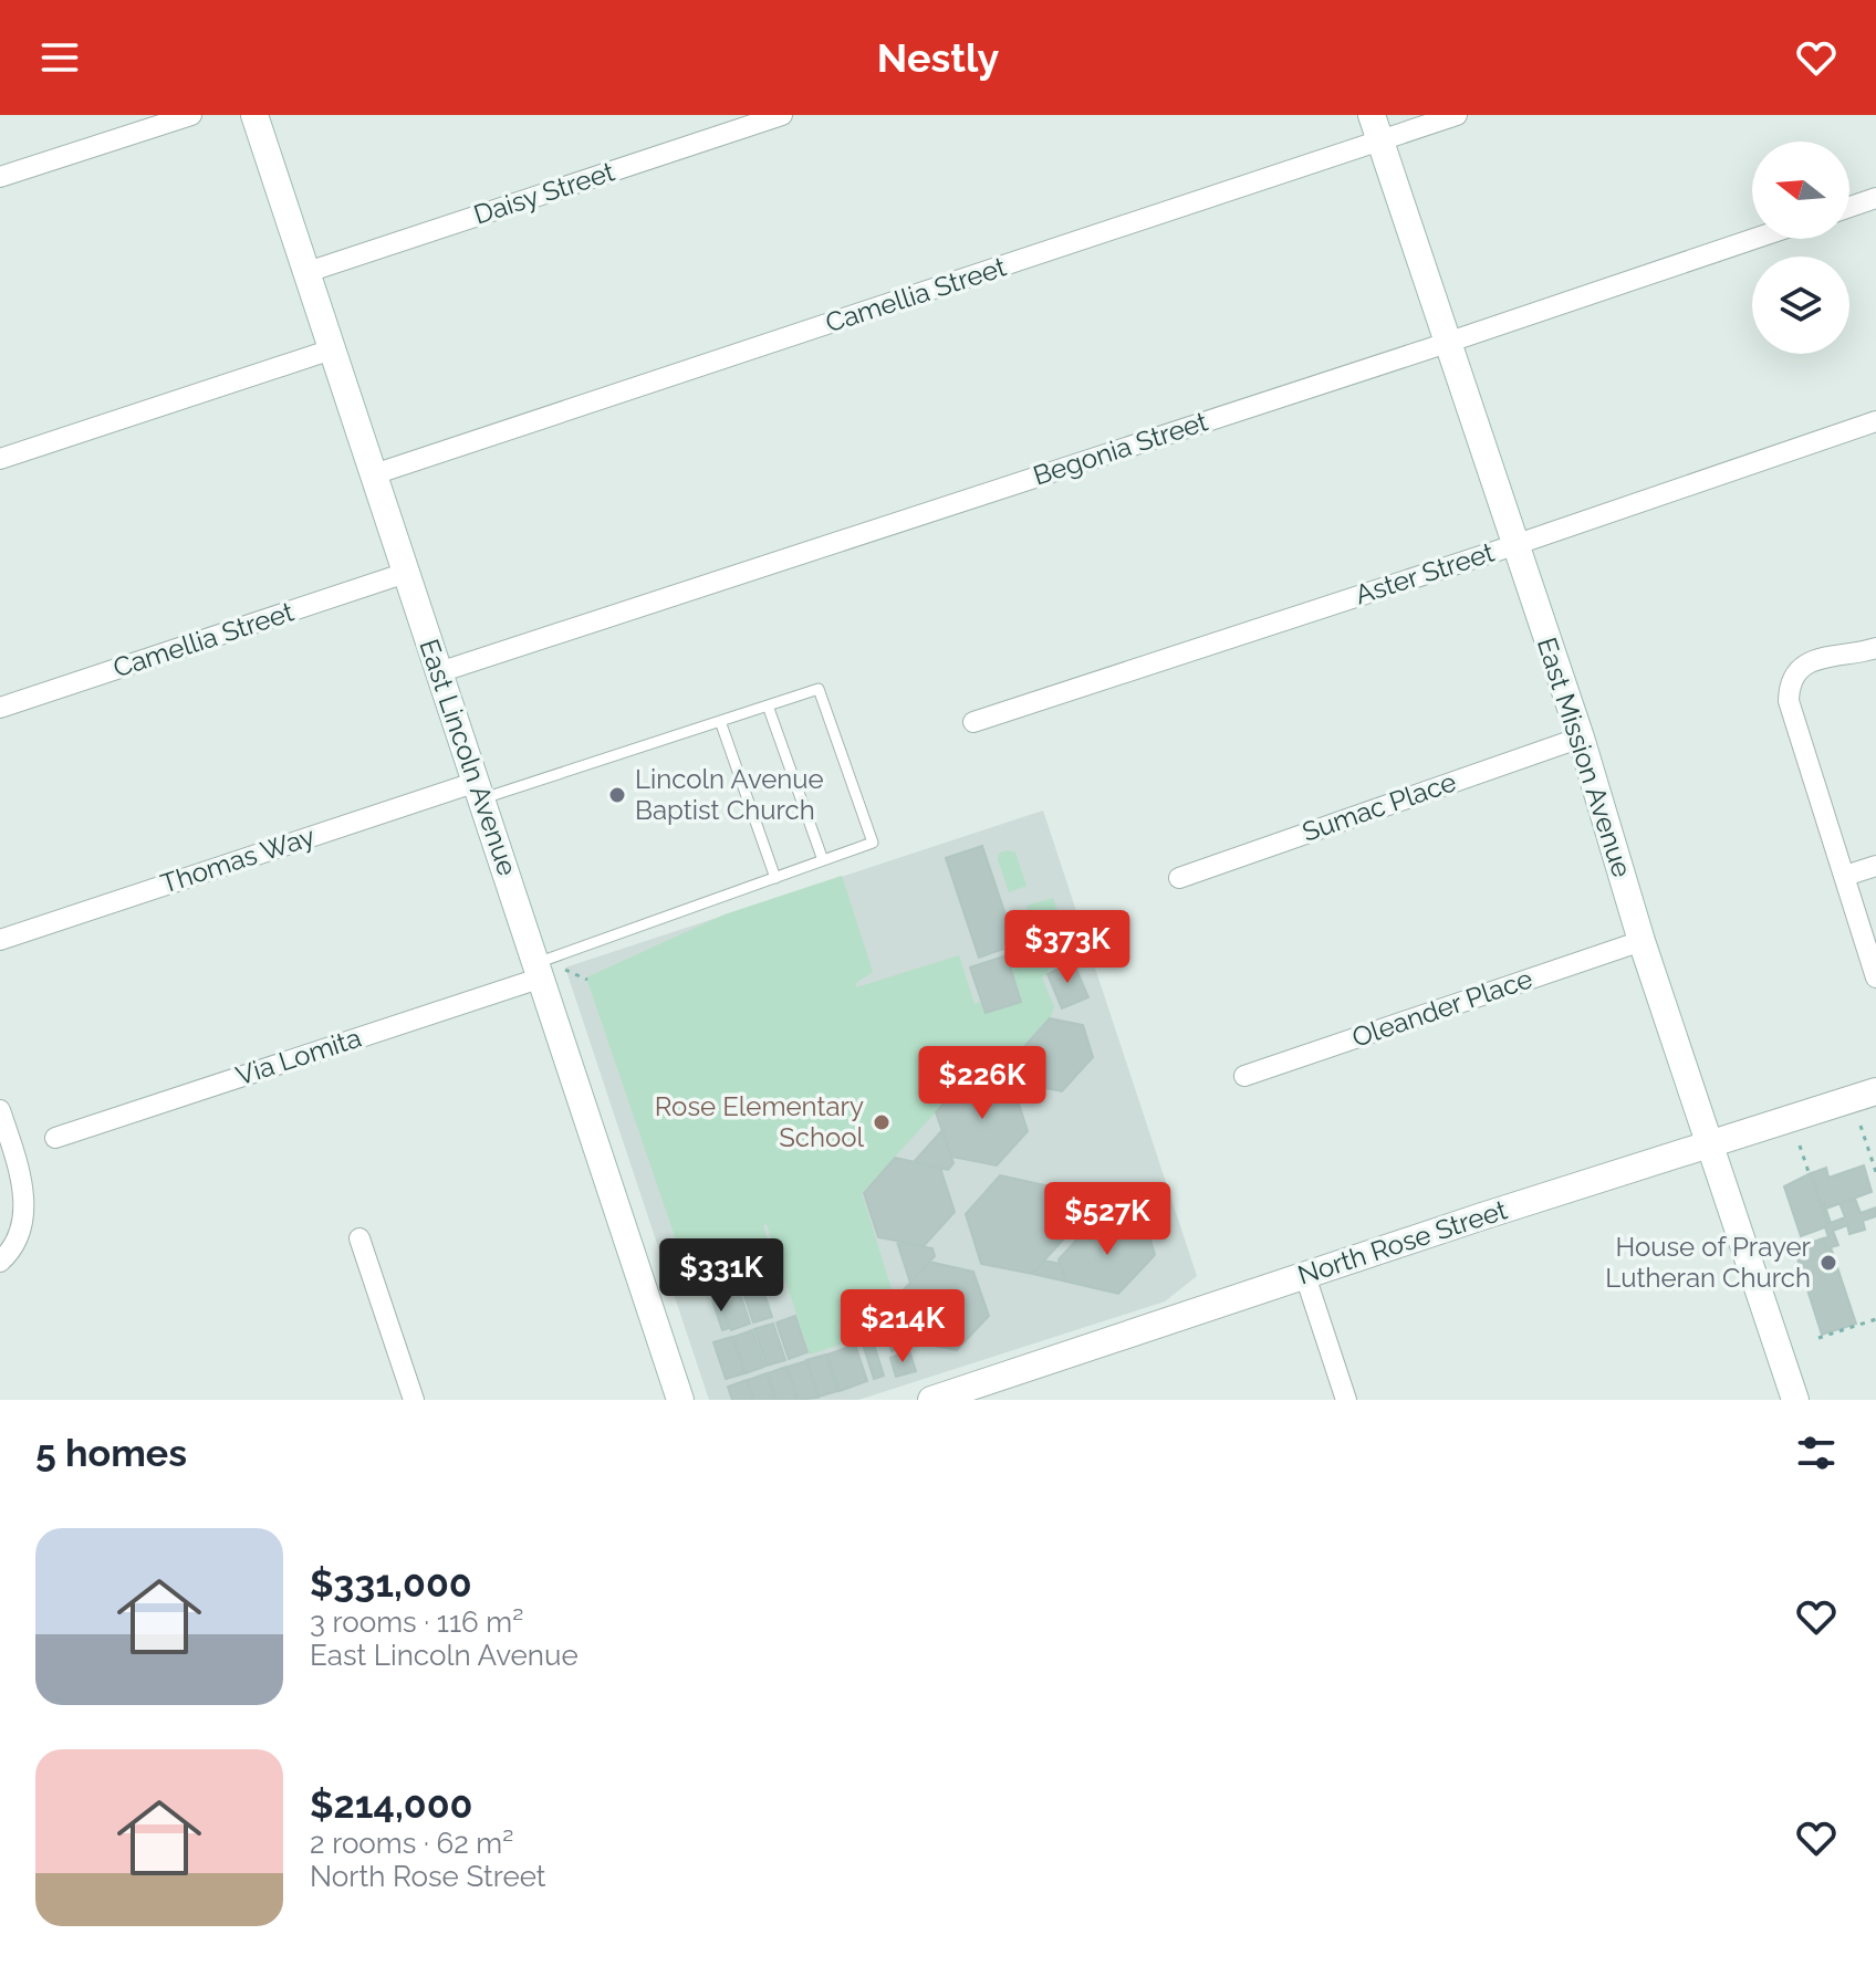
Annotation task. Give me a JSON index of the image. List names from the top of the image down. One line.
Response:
{"streets":{"main road":["East Lincoln Avenue","East Mission Avenue","North Rose Street"],"street":["Daisy Street","Camellia Street","Begonia Street","Aster Street","Sumac Place","Thomas Way","Oleander Place","Via Lomita"]},"crossings":[["Daisy Street","East Lincoln Avenue"],["Camellia Street","East Lincoln Avenue"],["Camellia Street","East Mission Avenue"],["Begonia Street","East Lincoln Avenue"],["Begonia Street","East Mission Avenue"],["Aster Street","East Mission Avenue"],["East Lincoln Avenue","Thomas Way"],["East Lincoln Avenue","Via Lomita"],["East Mission Avenue","Sumac Place"],["East Mission Avenue","Oleander Place"],["East Mission Avenue","North Rose Street"]],"places":["Lincoln Avenue Baptist Church","Rose Elementary School","House of Prayer Lutheran Church"],"north":"left","page":{"header":"Nestly","price":["$373K","$226K","$527K","$331K","$214K"],"heading":"5 homes","list":[{"name":"$331,000","note":"3 rooms · 116 m² · East Lincoln Avenue"},{"name":"$214,000","note":"2 rooms · 62 m² · North Rose Street"}]}}
